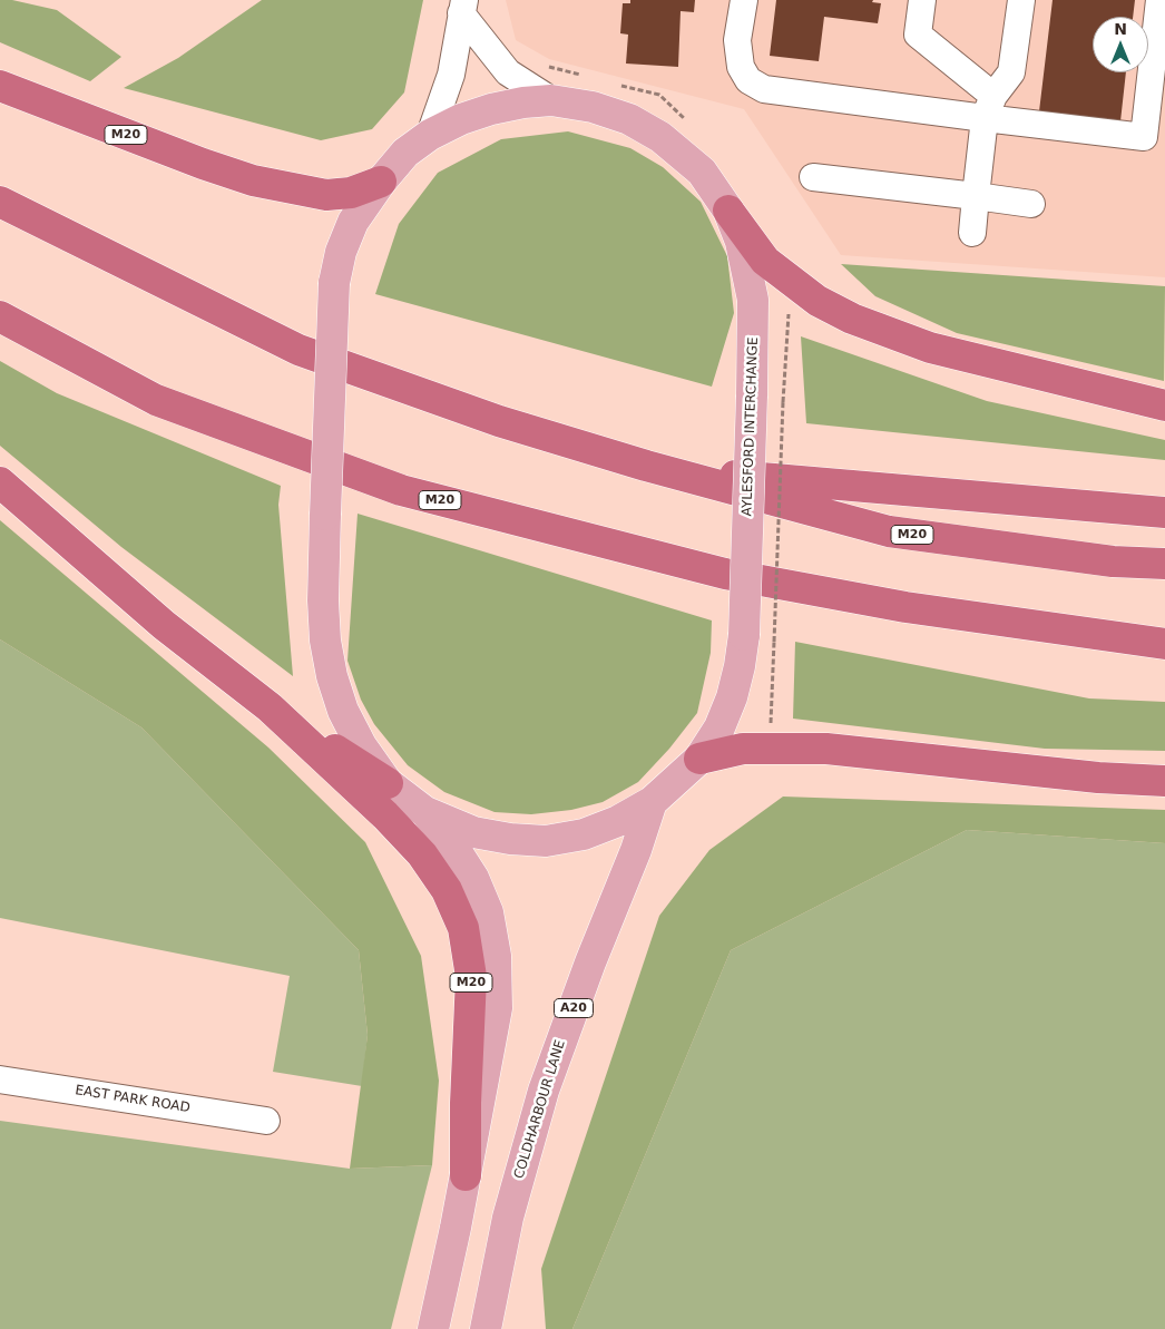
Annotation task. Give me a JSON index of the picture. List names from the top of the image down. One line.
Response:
{"streets":{"highway":["M20"],"main road":["AYLESFORD INTERCHANGE","A20","COLDHARBOUR LANE"],"street":["EAST PARK ROAD"]},"crossings":[["M20","AYLESFORD INTERCHANGE"],["AYLESFORD INTERCHANGE","COLDHARBOUR LANE"]],"north":"top"}
